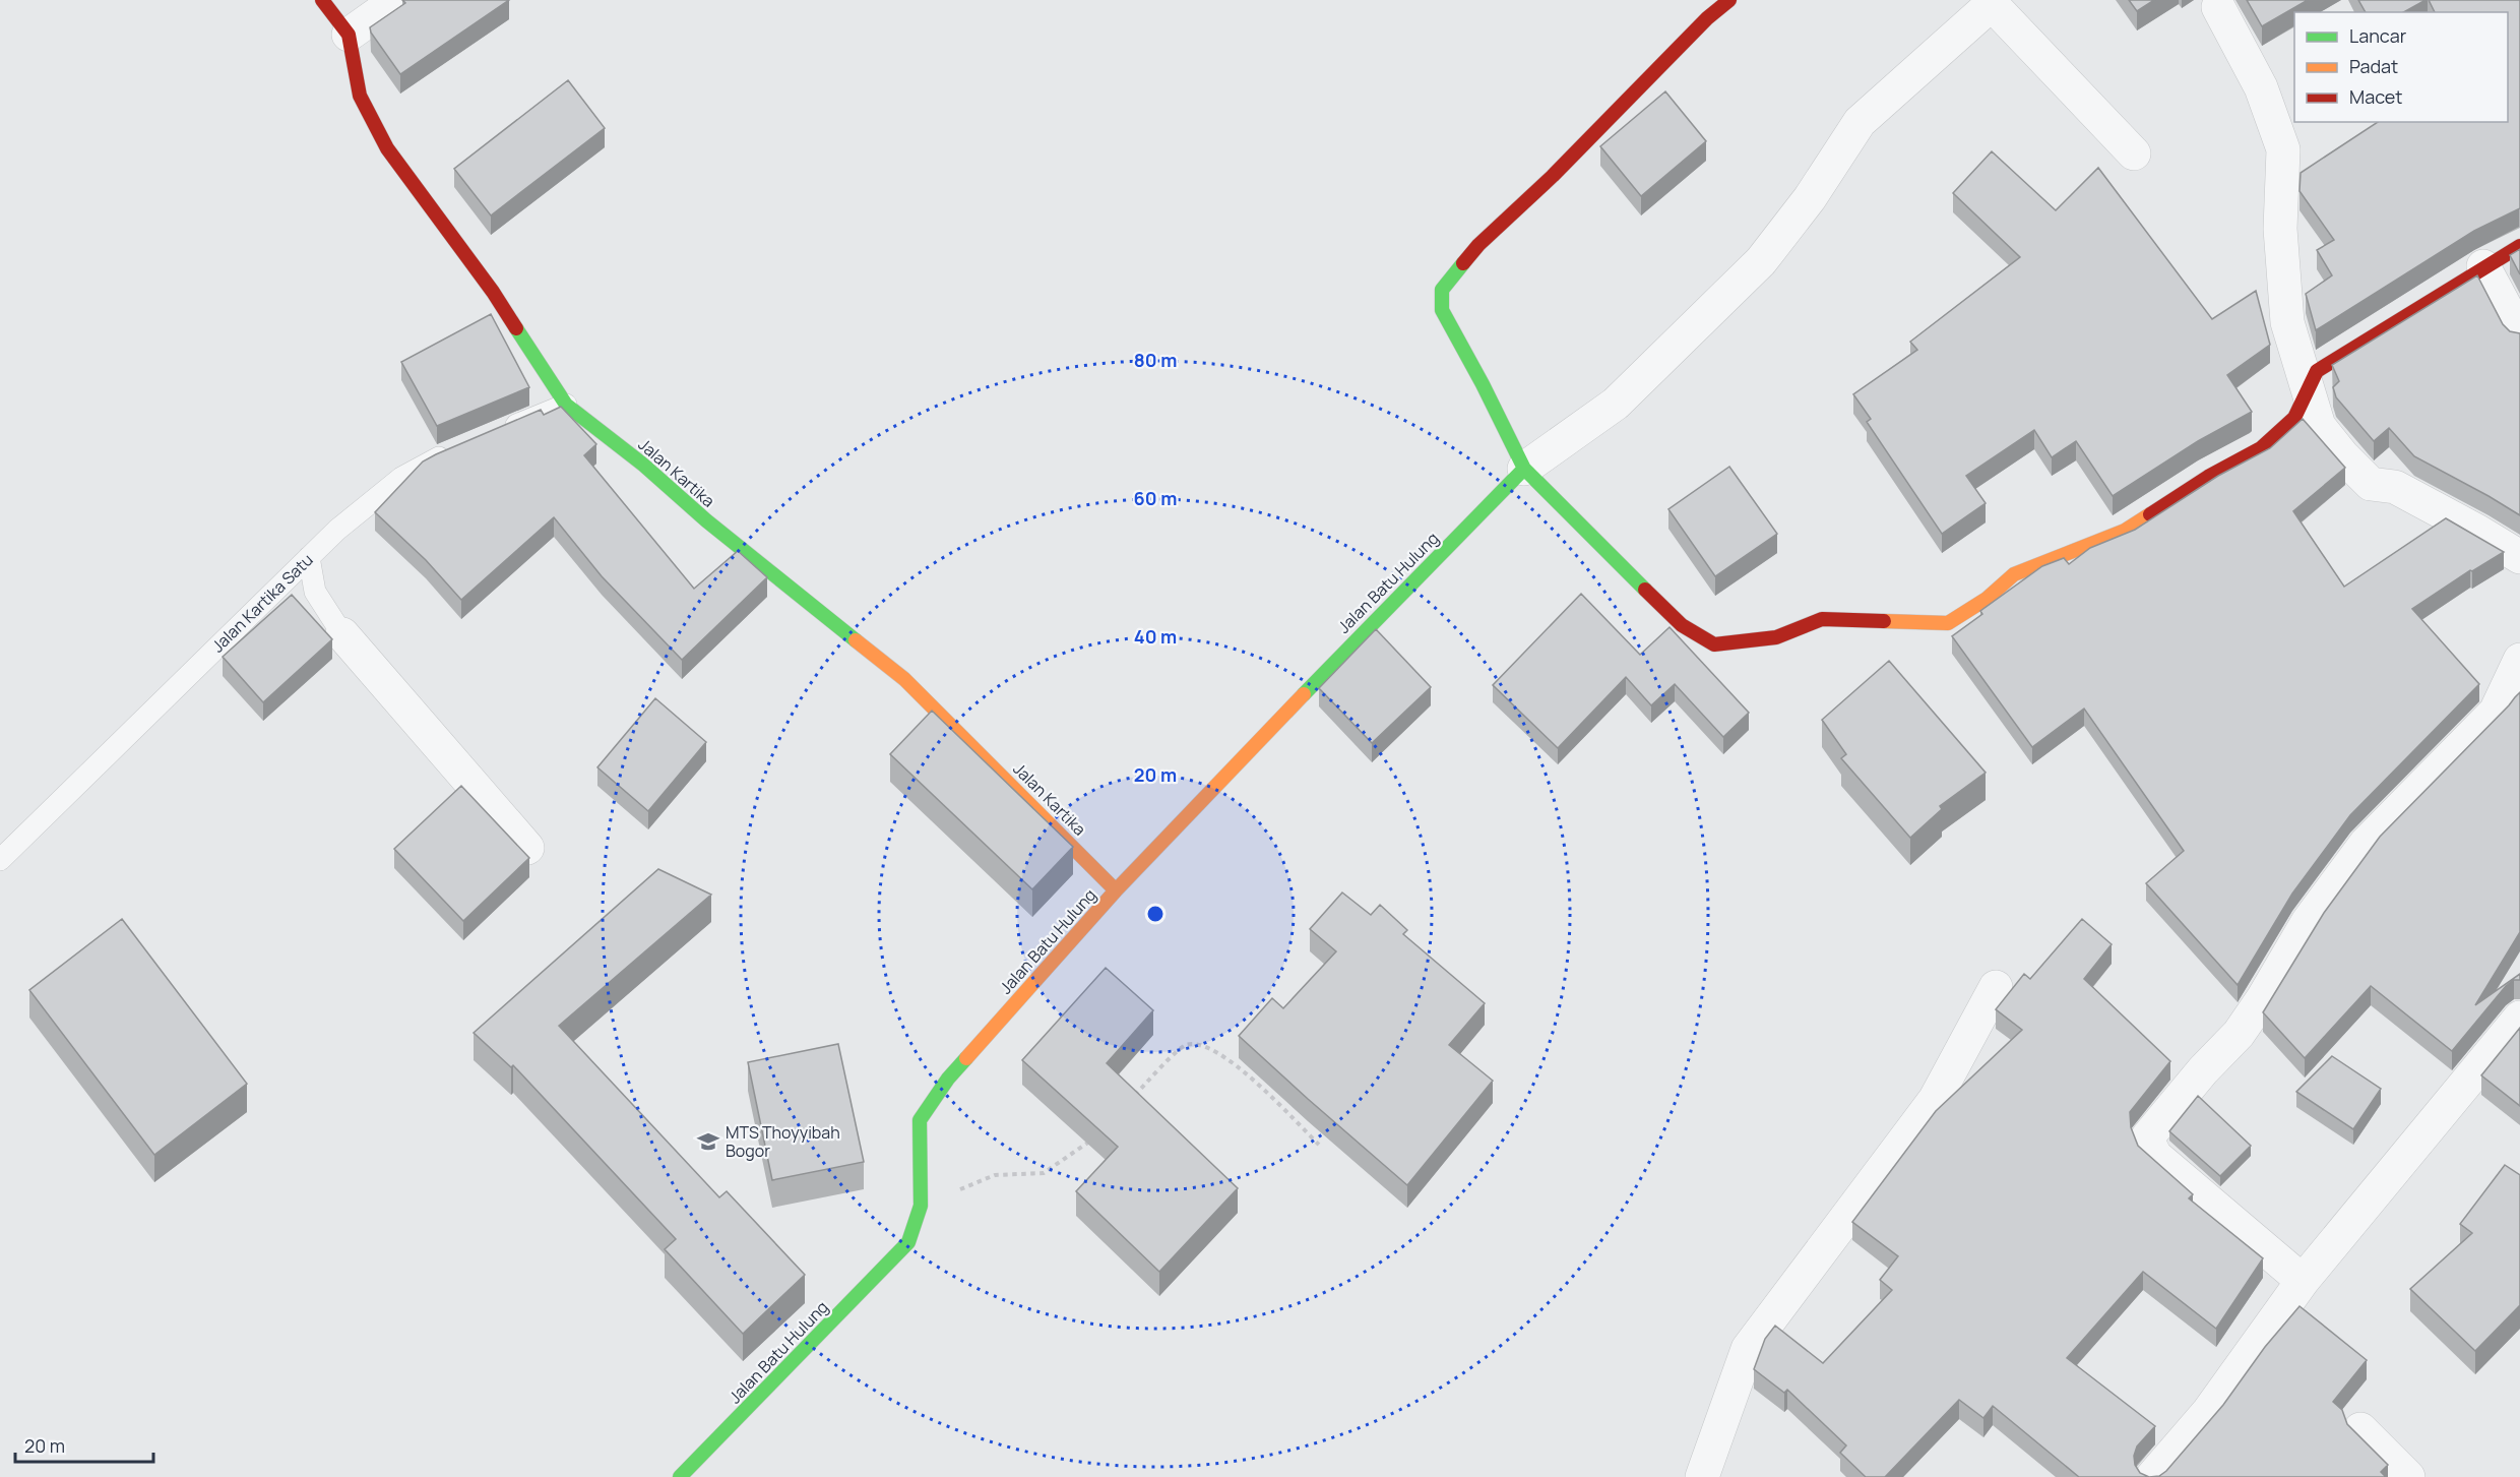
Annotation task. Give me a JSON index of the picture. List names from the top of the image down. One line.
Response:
{"streets":{"street":["Jalan Kartika","Jalan Batu Hulung"],"lane":["Jalan Kartika Satu"]},"crossings":[["Jalan Kartika","Jalan Batu Hulung"]],"places":{"school or university":["MTS Thoyyibah Bogor"]},"legend":["Lancar","Padat","Macet"],"scale_bar":"20 m","rings":["80 m","60 m","40 m","20 m"]}
